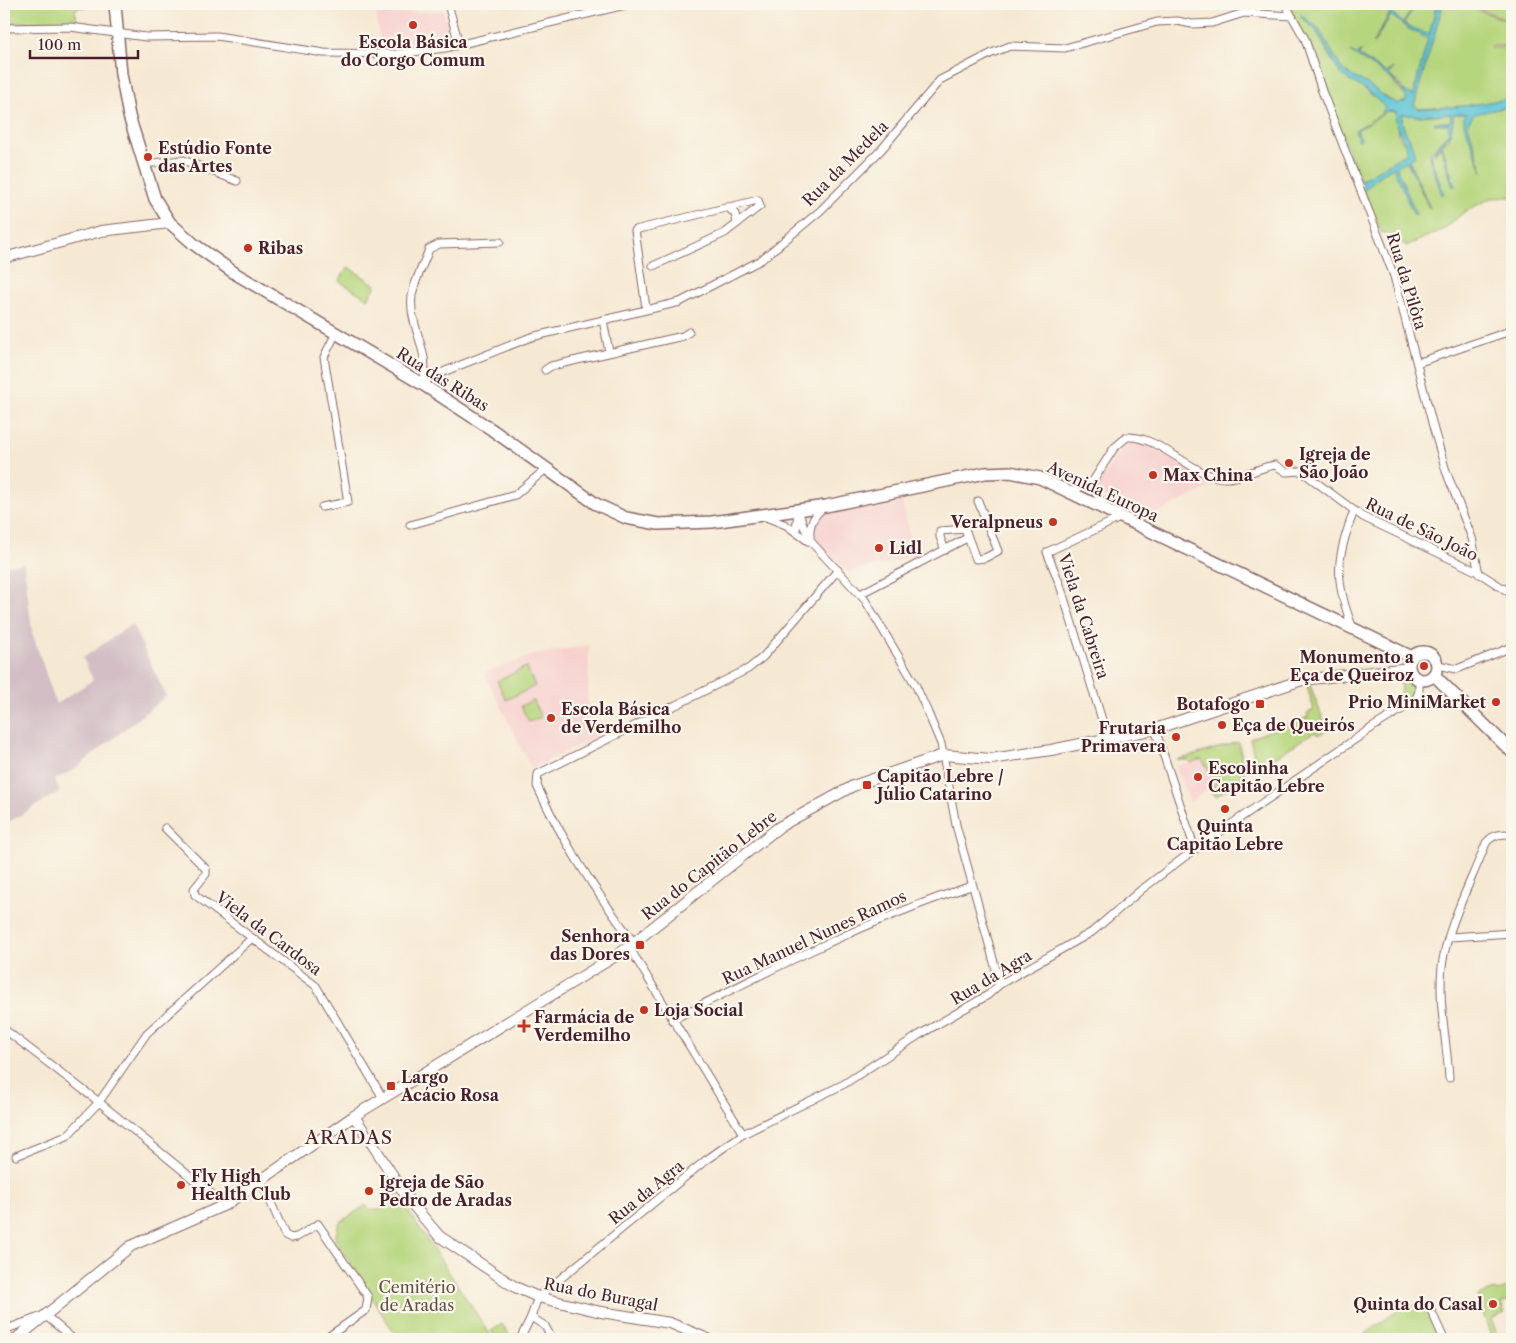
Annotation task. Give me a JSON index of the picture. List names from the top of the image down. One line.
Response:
{"streets":{"main road":["Rua das Ribas","Avenida Europa","Rua do Capitão Lebre","Rua do Buragal"],"street":["Rua da Medela","Rua da Pilôta","Rua de São João","Viela da Cabreira","Viela da Cardosa","Rua Manuel Nunes Ramos","Rua da Agra"]},"crossings":[["Rua da Medela","Rua da Pilôta"],["Rua da Medela","Rua das Ribas"],["Rua da Pilôta","Rua de São João"],["Rua das Ribas","Avenida Europa"],["Avenida Europa","Rua de São João"],["Avenida Europa","Viela da Cabreira"],["Avenida Europa","Rua do Capitão Lebre"],["Avenida Europa","Rua da Agra"],["Viela da Cabreira","Rua do Capitão Lebre"],["Rua do Capitão Lebre","Viela da Cardosa"],["Rua do Capitão Lebre","Rua da Agra"],["Rua do Capitão Lebre","Rua do Buragal"],["Rua da Agra","Rua do Buragal"]],"districts":["ARADAS"],"parks":["Cemitério de Aradas"],"places":{"other":["Escola Básica do Corgo Comum","Estúdio Fonte das Artes","Ribas","Igreja de São João","Max China","Veralpneus","Lidl","Monumento a Eça de Queiroz","Prio MiniMarket","Escola Básica de Verdemilho","Eça de Queirós","Frutaria Primavera","Escolinha Capitão Lebre","Quinta Capitão Lebre","Loja Social","Fly High Health Club","Igreja de São Pedro de Aradas","Quinta do Casal"],"transit":["Botafogo","Capitão Lebre / Júlio Catarino","Senhora das Dores","Largo Acácio Rosa"],"health":["Farmácia de Verdemilho"]},"scale_bar":"100 m"}
